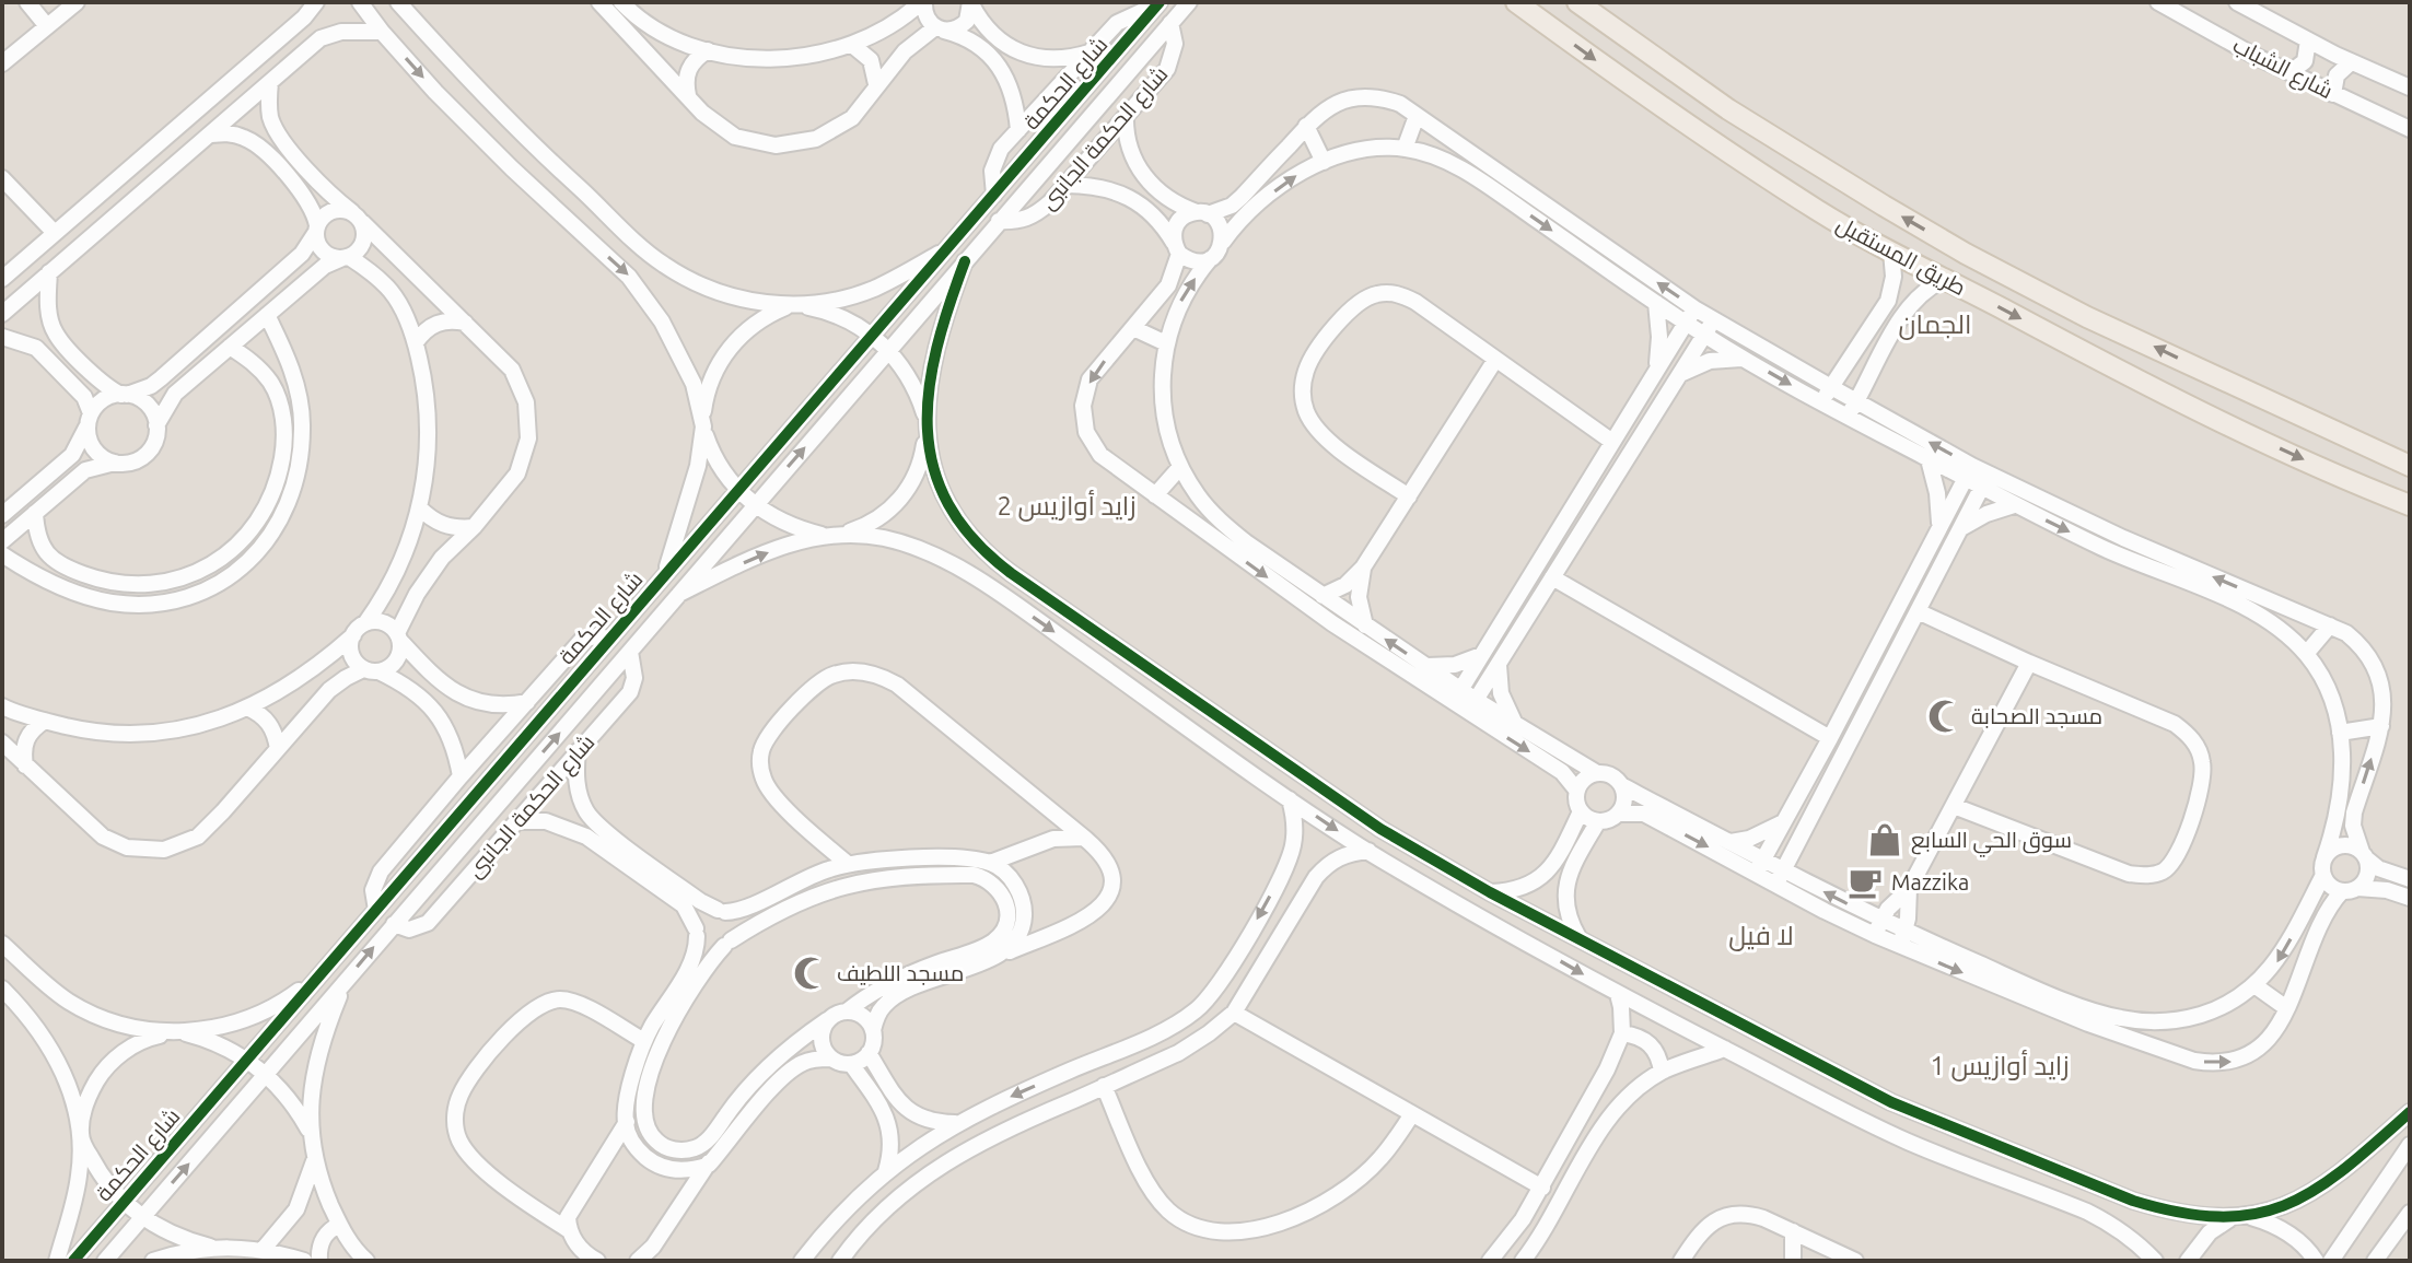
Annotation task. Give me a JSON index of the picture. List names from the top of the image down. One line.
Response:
{"streets":{"main road":["طريق المستقبل"],"street":["شارع الشباب","شارع الحكمة","شارع الحكمة الجانبى"]},"crossings":[["شارع الحكمة","شارع الحكمة الجانبى"]],"districts":["الجمان","زايد أوازيس 2","لا فيل","زايد أوازيس 1"],"places":{"mosque":["مسجد الصحابة","مسجد اللطيف"],"shop":["سوق الحي السابع"],"cafe":["Mazzika"]}}
